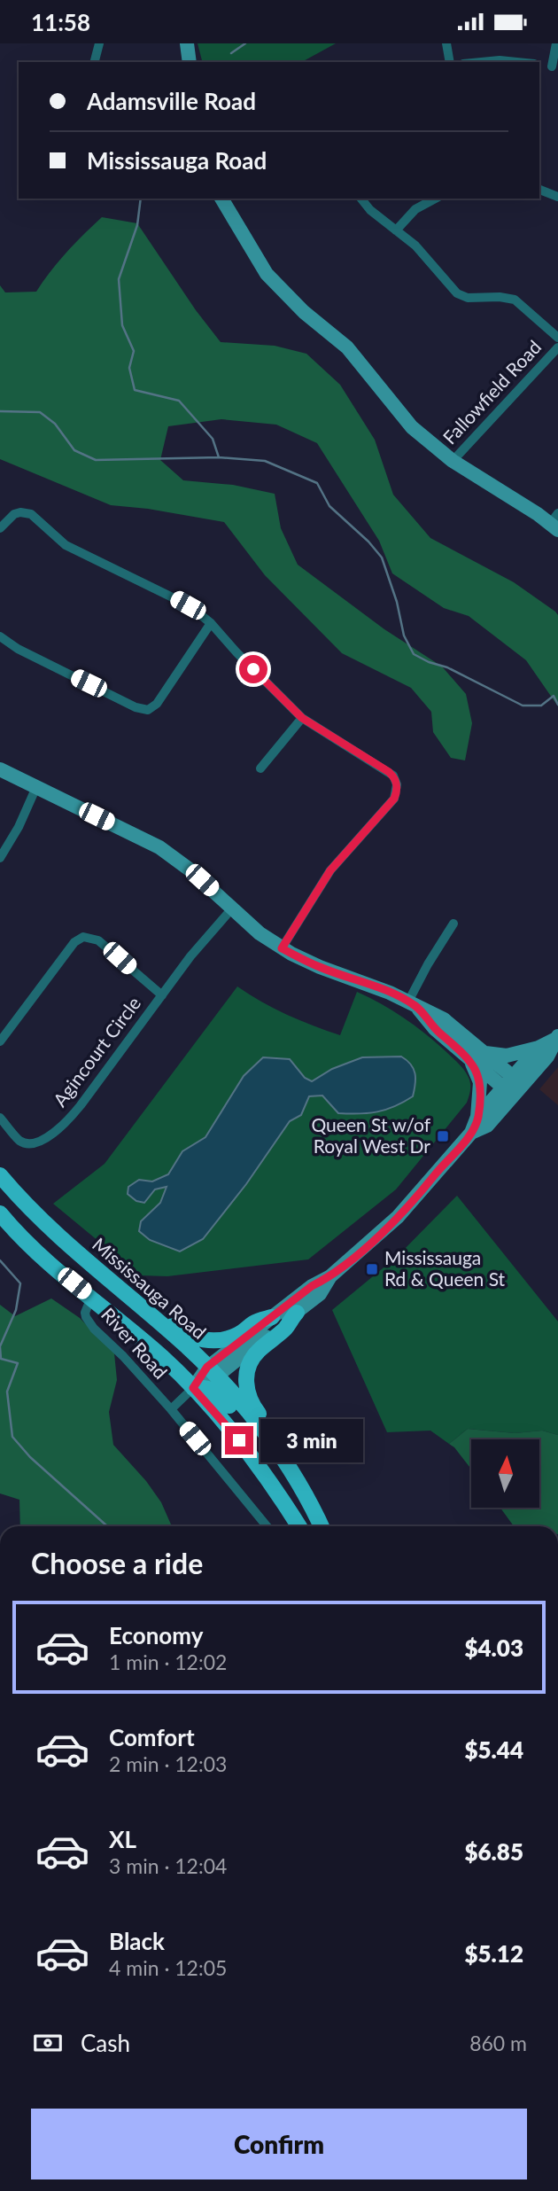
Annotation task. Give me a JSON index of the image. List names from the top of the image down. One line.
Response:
{"streets":{"main road":["Mississauga Road"],"street":["Fallowfield Road","Agincourt Circle","River Road"]},"places":{"transit":["Queen St w/of Royal West Dr","Mississauga Rd & Queen St"]},"north":"top","page":{"status":"11:58","banner":["Adamsville Road","Mississauga Road"],"bubble":"3 min","heading":"Choose a ride","list":[{"name":"Economy","note":"1 min · 12:02","value":"$4.03"},{"name":"Comfort","note":"2 min · 12:03","value":"$5.44"},{"name":"XL","note":"3 min · 12:04","value":"$6.85"},{"name":"Black","note":"4 min · 12:05","value":"$5.12"}],"pay":["Cash","860 m"],"buttons":"Confirm"}}
